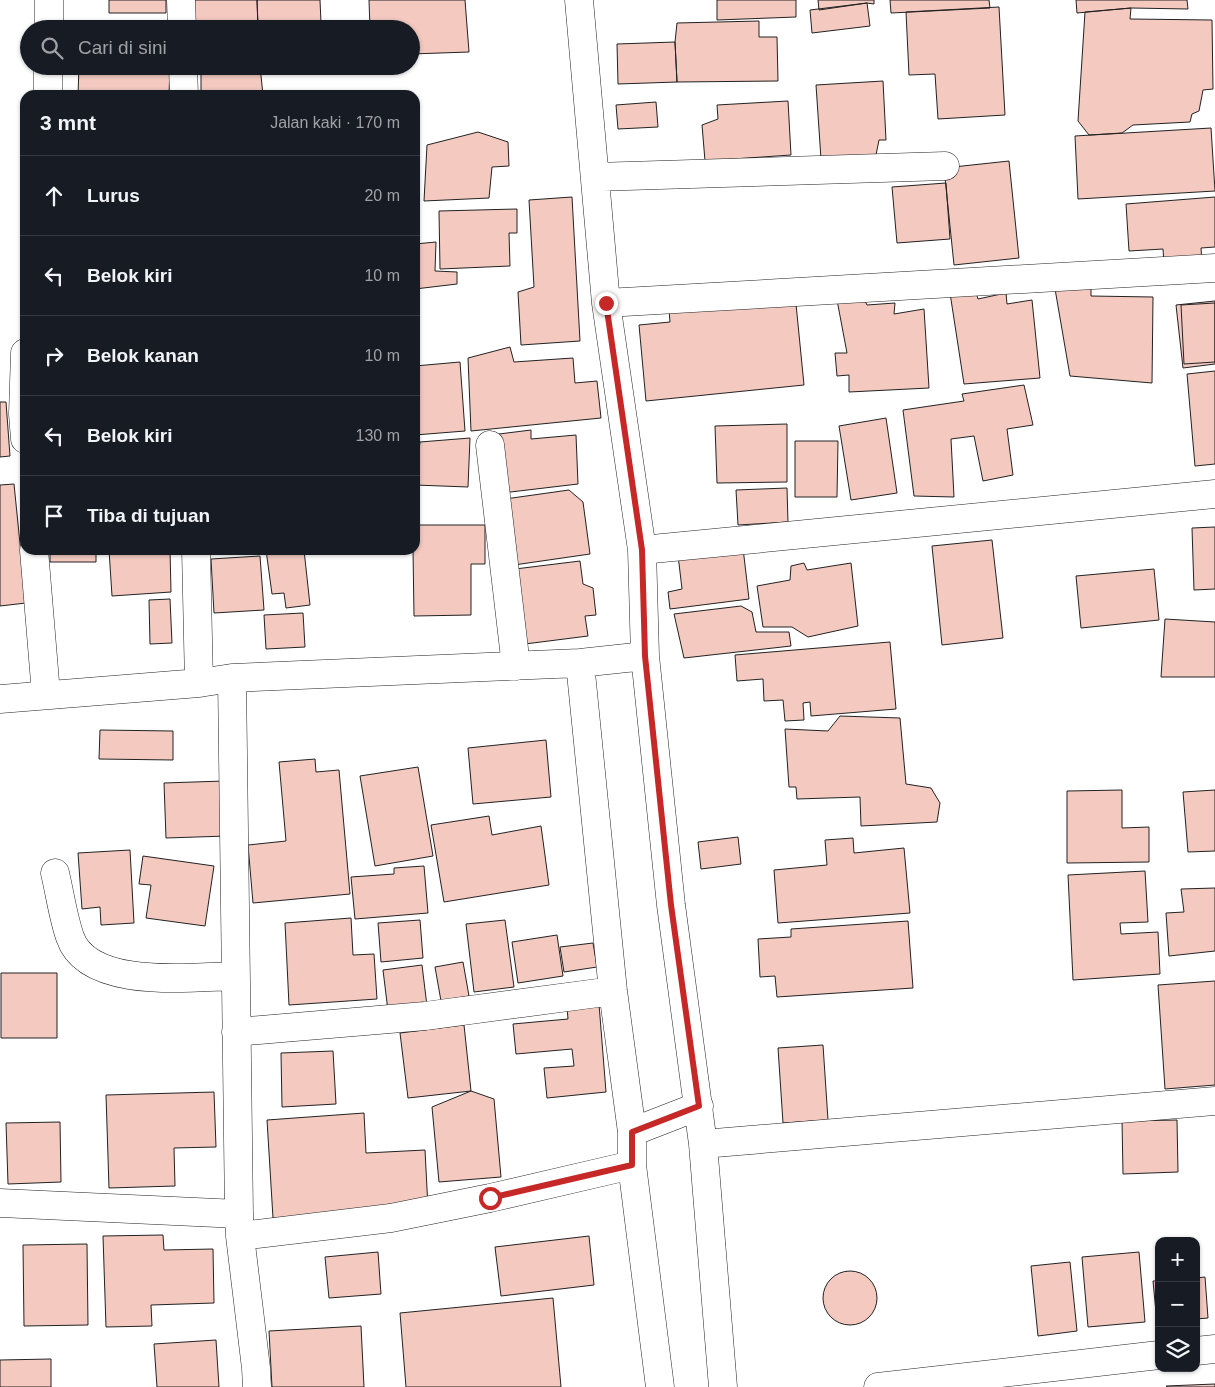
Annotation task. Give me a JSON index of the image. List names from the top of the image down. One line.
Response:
{"page":{"search":"Cari di sini","heading":["3 mnt","Jalan kaki · 170 m"],"list":[["Lurus","20 m"],["Belok kiri","10 m"],["Belok kanan","10 m"],["Belok kiri","130 m"],"Tiba di tujuan"],"map_buttons":["+","−"]}}
